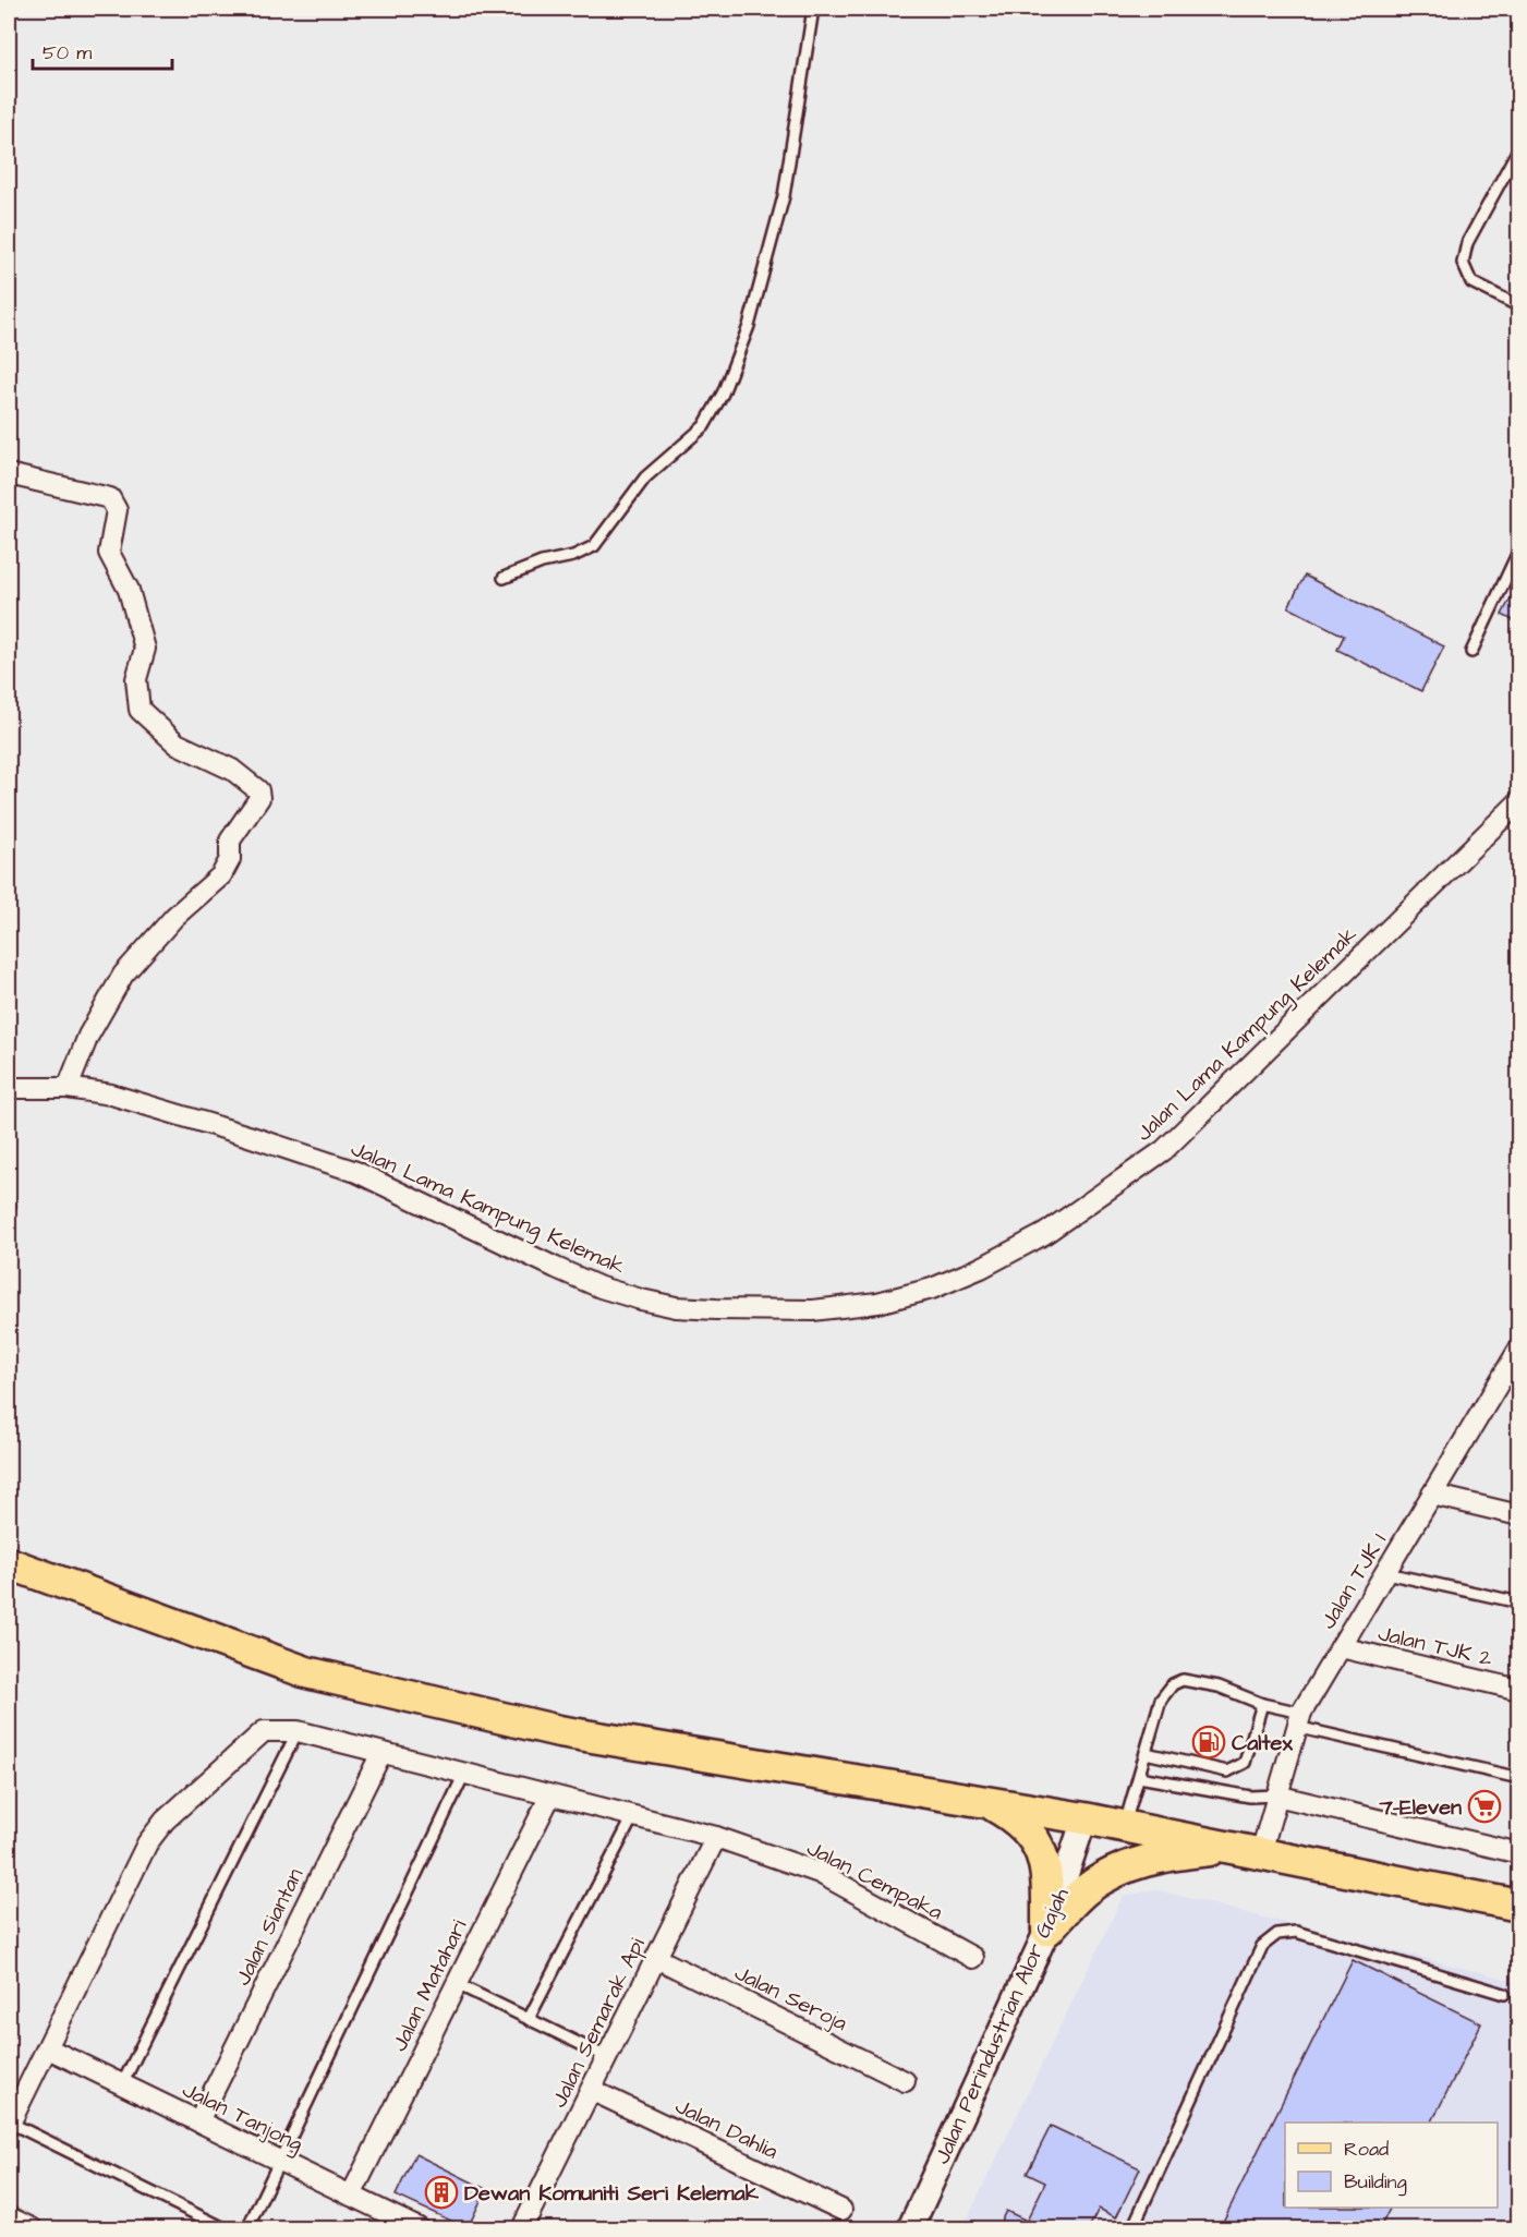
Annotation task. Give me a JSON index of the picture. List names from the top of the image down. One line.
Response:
{"streets":{"street":["Jalan Lama Kampung Kelemak","Jalan TJK 1","Jalan TJK 2","Jalan Cempaka","Jalan Siantan","Jalan Matahari","Jalan Seroja","Jalan Semarak Api","Jalan Perindustrian Alor Gajah","Jalan Tanjong","Jalan Dahlia"]},"crossings":[["Jalan TJK 1","Jalan TJK 2"],["Jalan Cempaka","Jalan Siantan"],["Jalan Cempaka","Jalan Matahari"],["Jalan Cempaka","Jalan Semarak Api"],["Jalan Cempaka","Jalan Tanjong"],["Jalan Siantan","Jalan Tanjong"],["Jalan Matahari","Jalan Tanjong"],["Jalan Seroja","Jalan Semarak Api"],["Jalan Semarak Api","Jalan Dahlia"]],"places":{"fuel station":["Caltex"],"supermarket":["7-Eleven"],"building":["Dewan Komuniti Seri Kelemak"]},"legend":["Road","Building"],"scale_bar":"50 m"}
